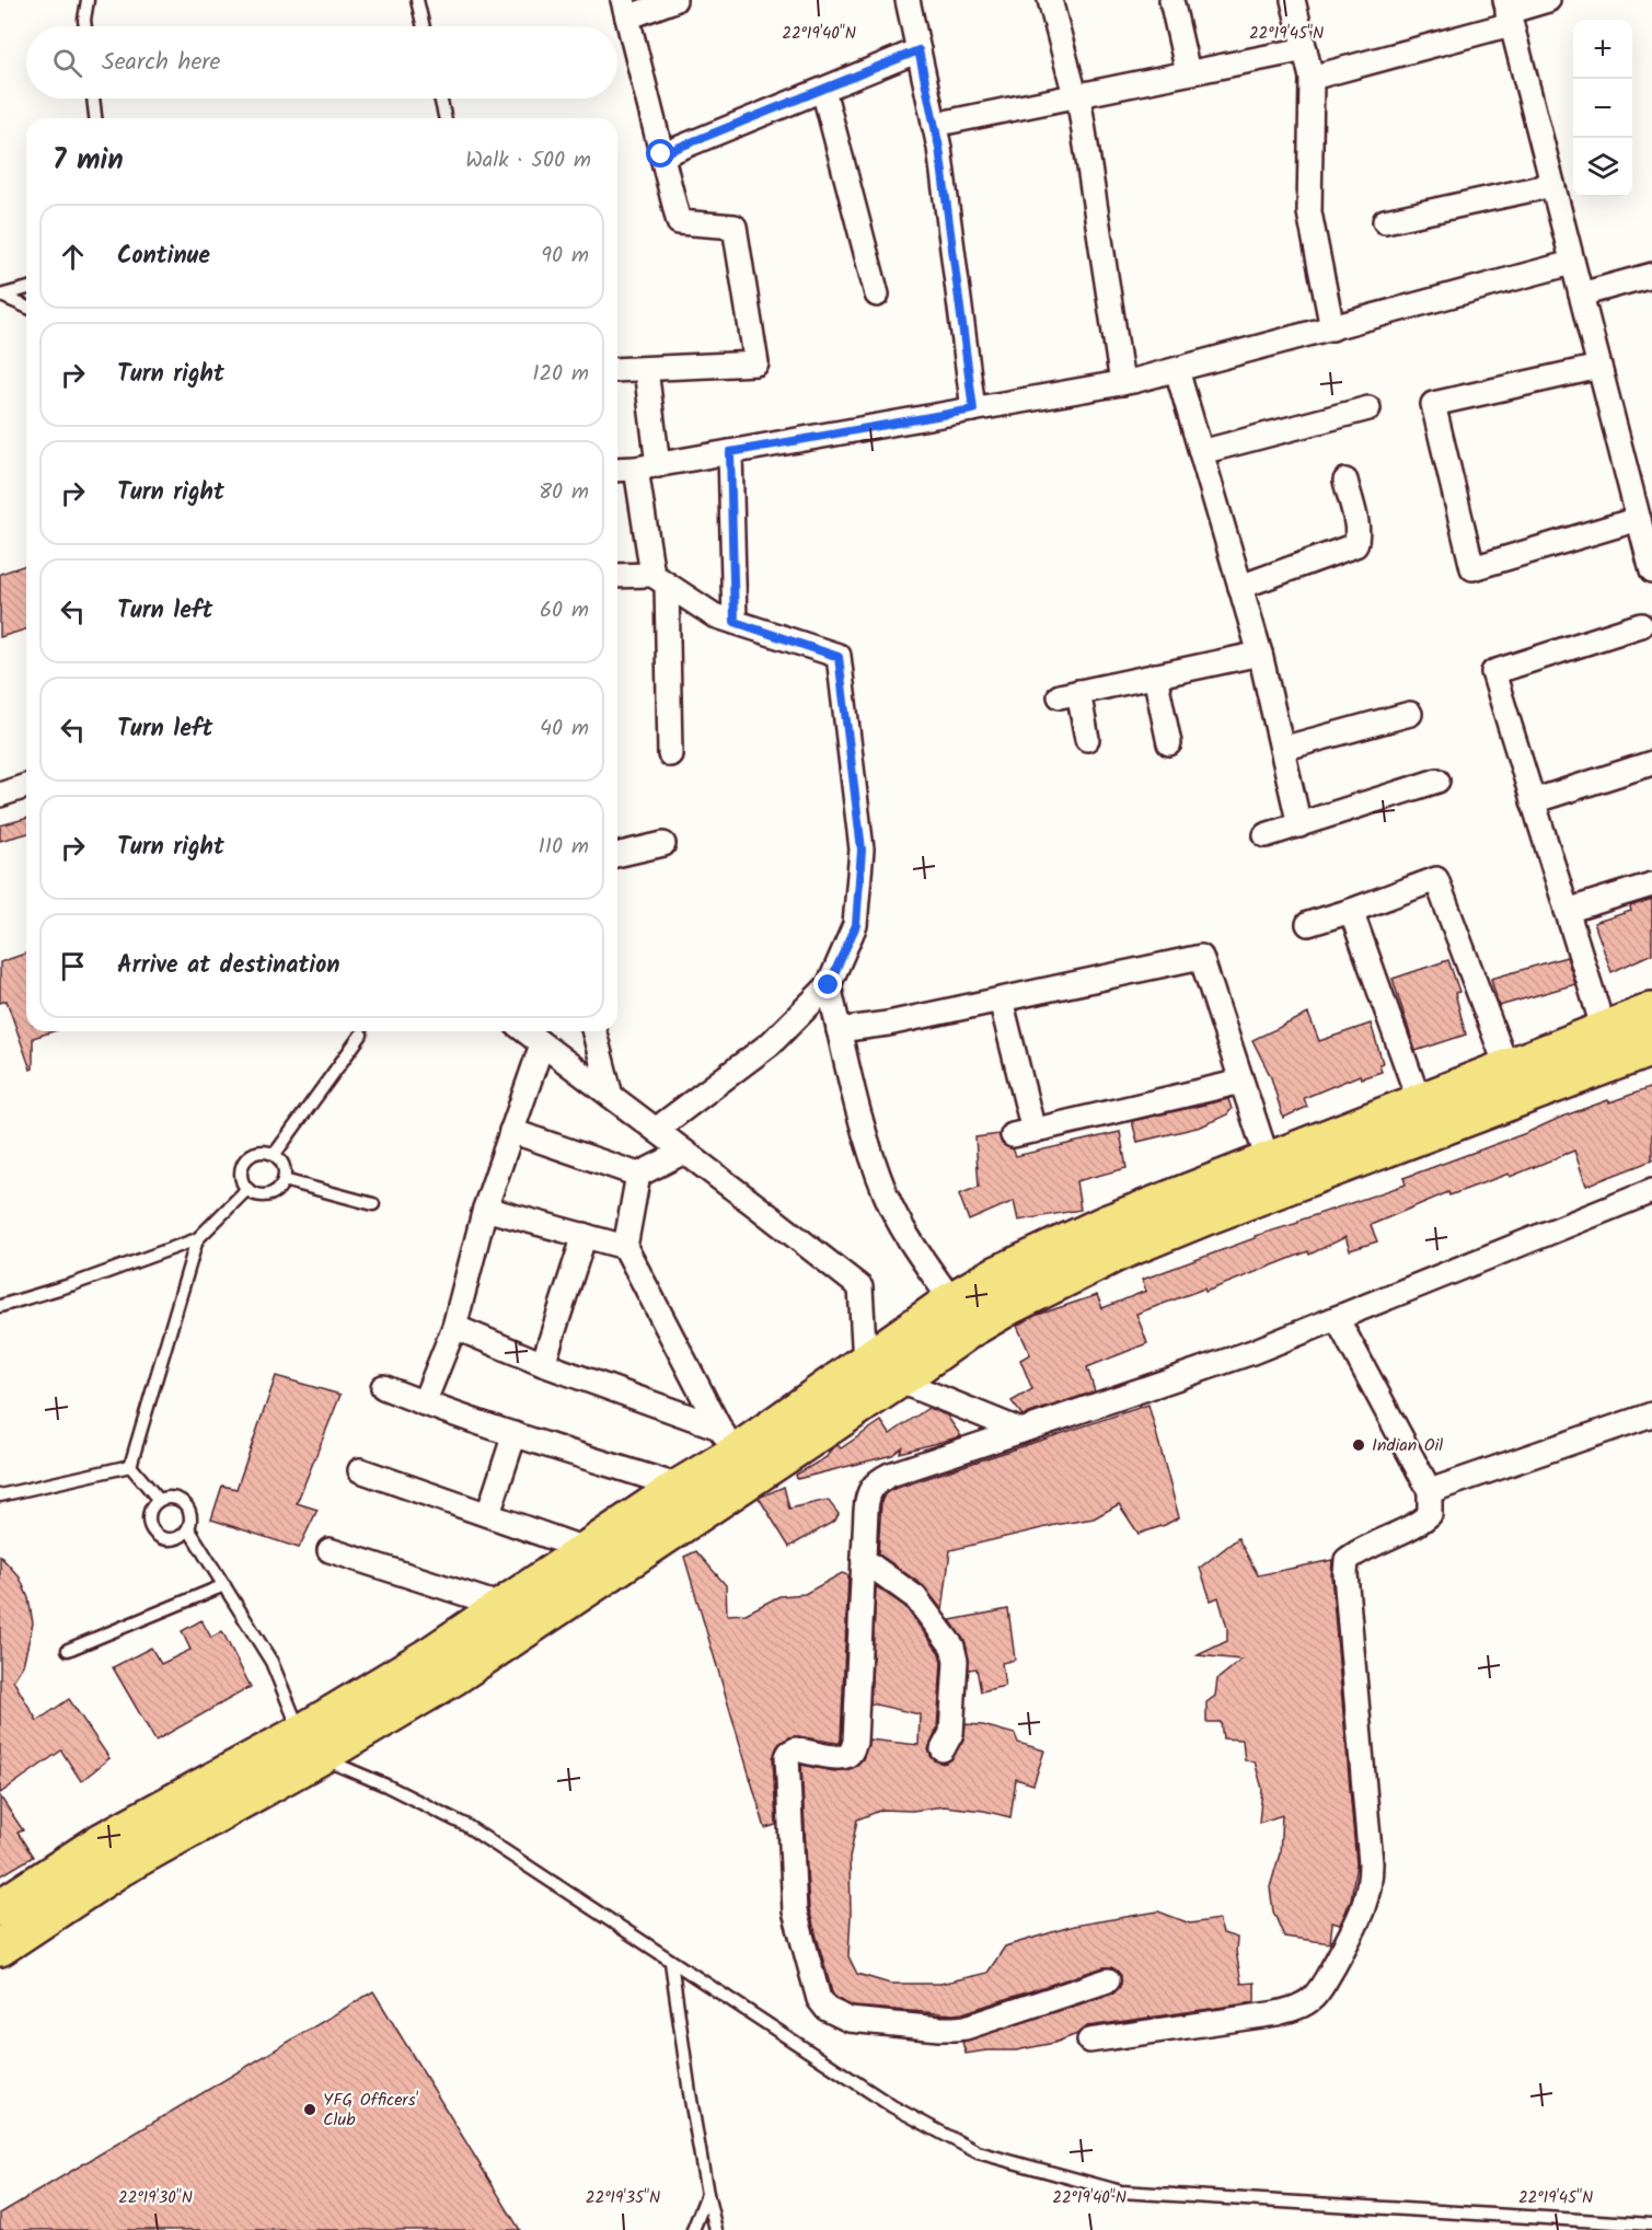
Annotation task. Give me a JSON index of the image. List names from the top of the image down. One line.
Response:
{"places":["Indian Oil","YFG Officers' Club"],"page":{"map_buttons":["+","−"],"search":"Search here","heading":["7 min","Walk · 500 m"],"list":[["Continue","90 m"],["Turn right","120 m"],["Turn right","80 m"],["Turn left","60 m"],["Turn left","40 m"],["Turn right","110 m"],"Arrive at destination"]},"coordinates":["22°19'40\"N","22°19'45\"N","22°19'30\"N","22°19'35\"N"]}
